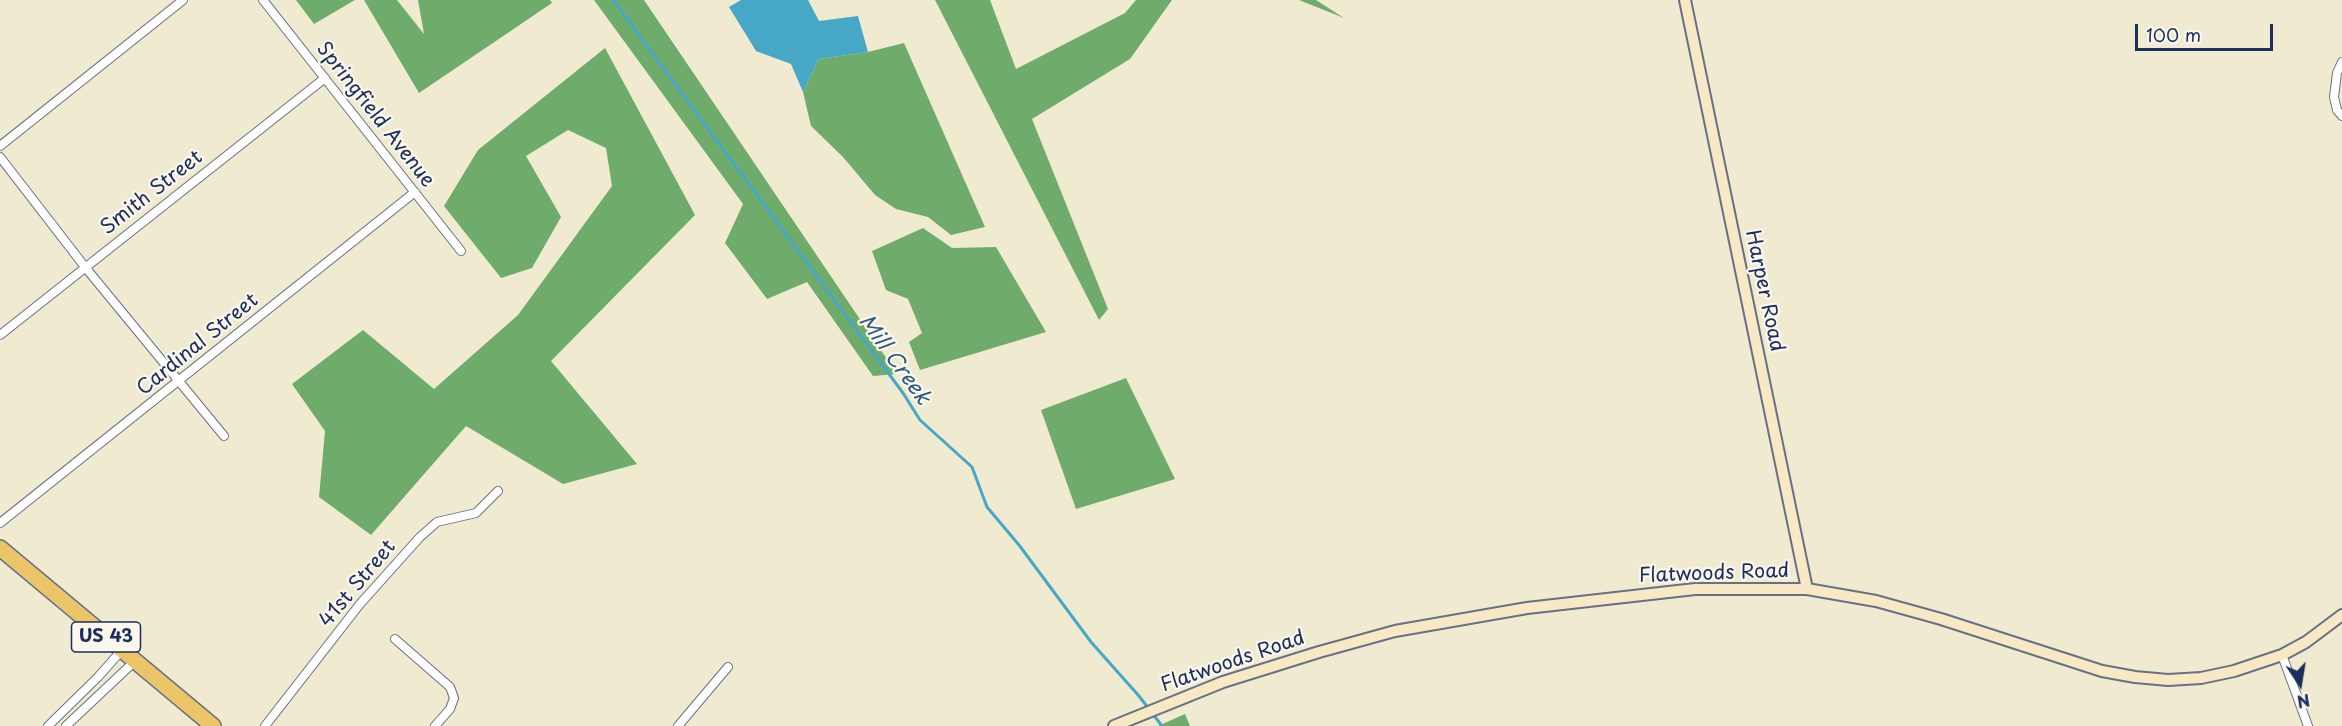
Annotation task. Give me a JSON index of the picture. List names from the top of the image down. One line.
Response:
{"streets":{"highway":["US 43"],"street":["Springfield Avenue","Smith Street","Harper Road","Cardinal Street","Flatwoods Road","41st Street"]},"crossings":[["Springfield Avenue","Smith Street"],["Springfield Avenue","Cardinal Street"],["Harper Road","Flatwoods Road"]],"water":["Mill Creek"],"scale_bar":"100 m","north":"bottom"}
